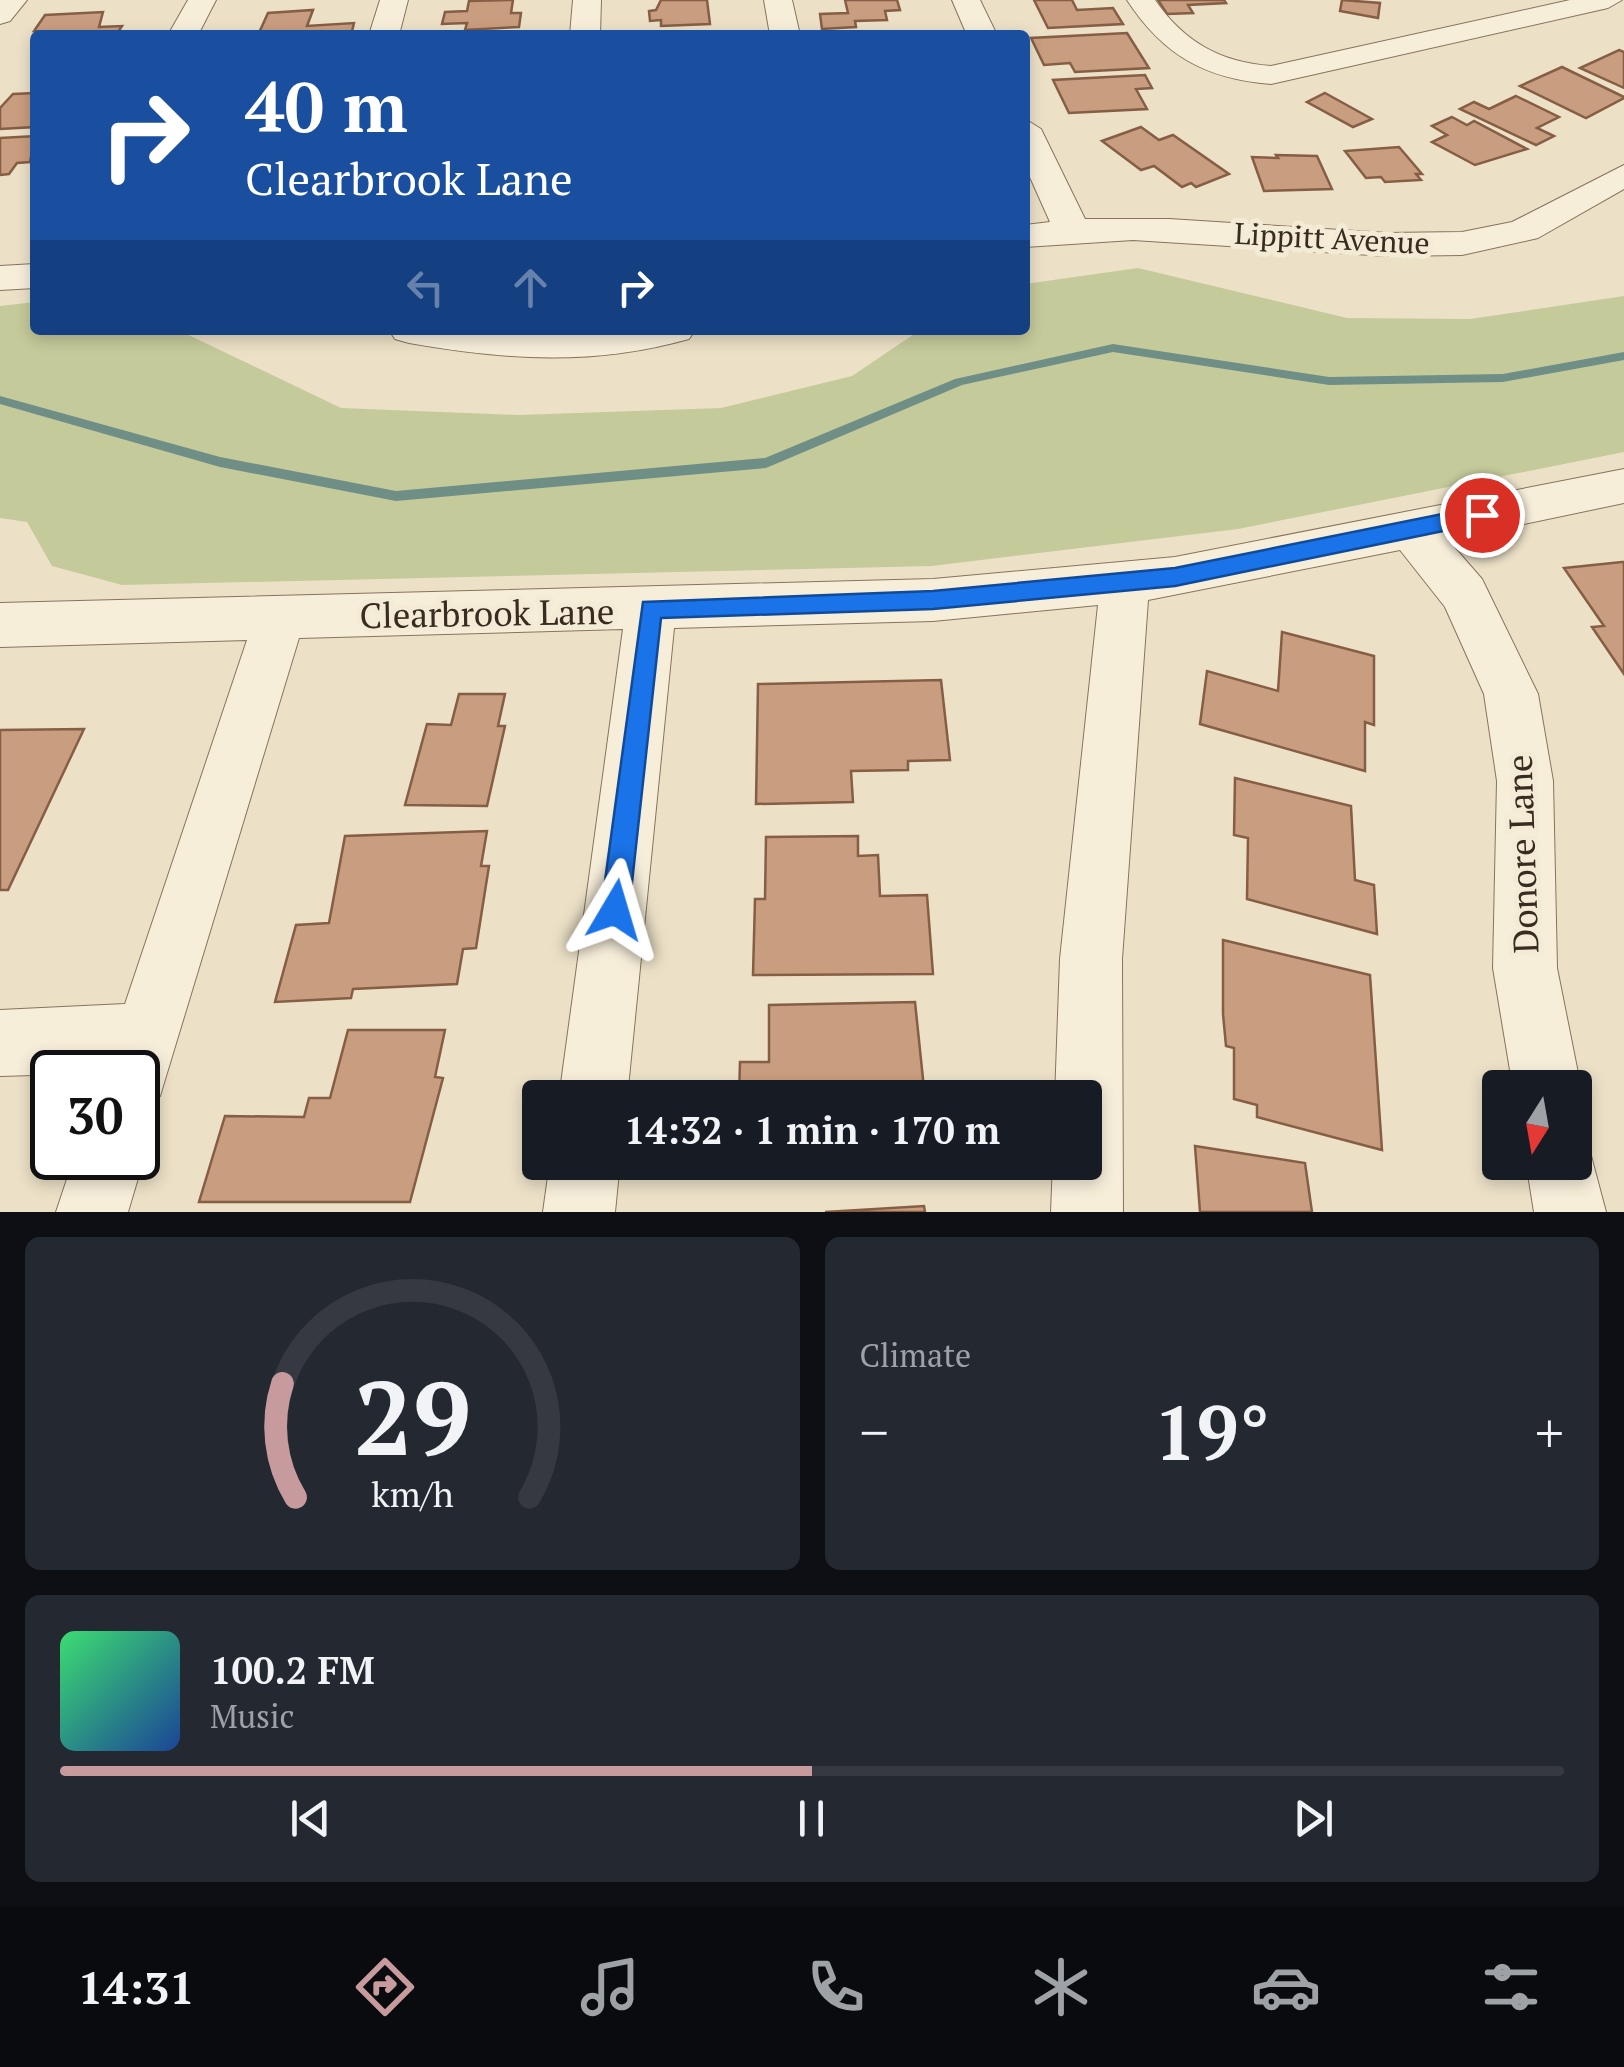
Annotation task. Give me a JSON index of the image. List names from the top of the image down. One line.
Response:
{"streets":{"street":["Lippitt Avenue","Clearbrook Lane","Donore Lane"]},"crossings":[["Clearbrook Lane","Donore Lane"]],"north":"bottom","page":{"turn":["40 m","Clearbrook Lane"],"limit":"30","trip":"14:32 · 1 min · 170 m","tile":"Climate","heat":["−","19°","+"],"song":["100.2 FM","Music"],"tabs":"14:31","gauge":["29","km/h"]}}
